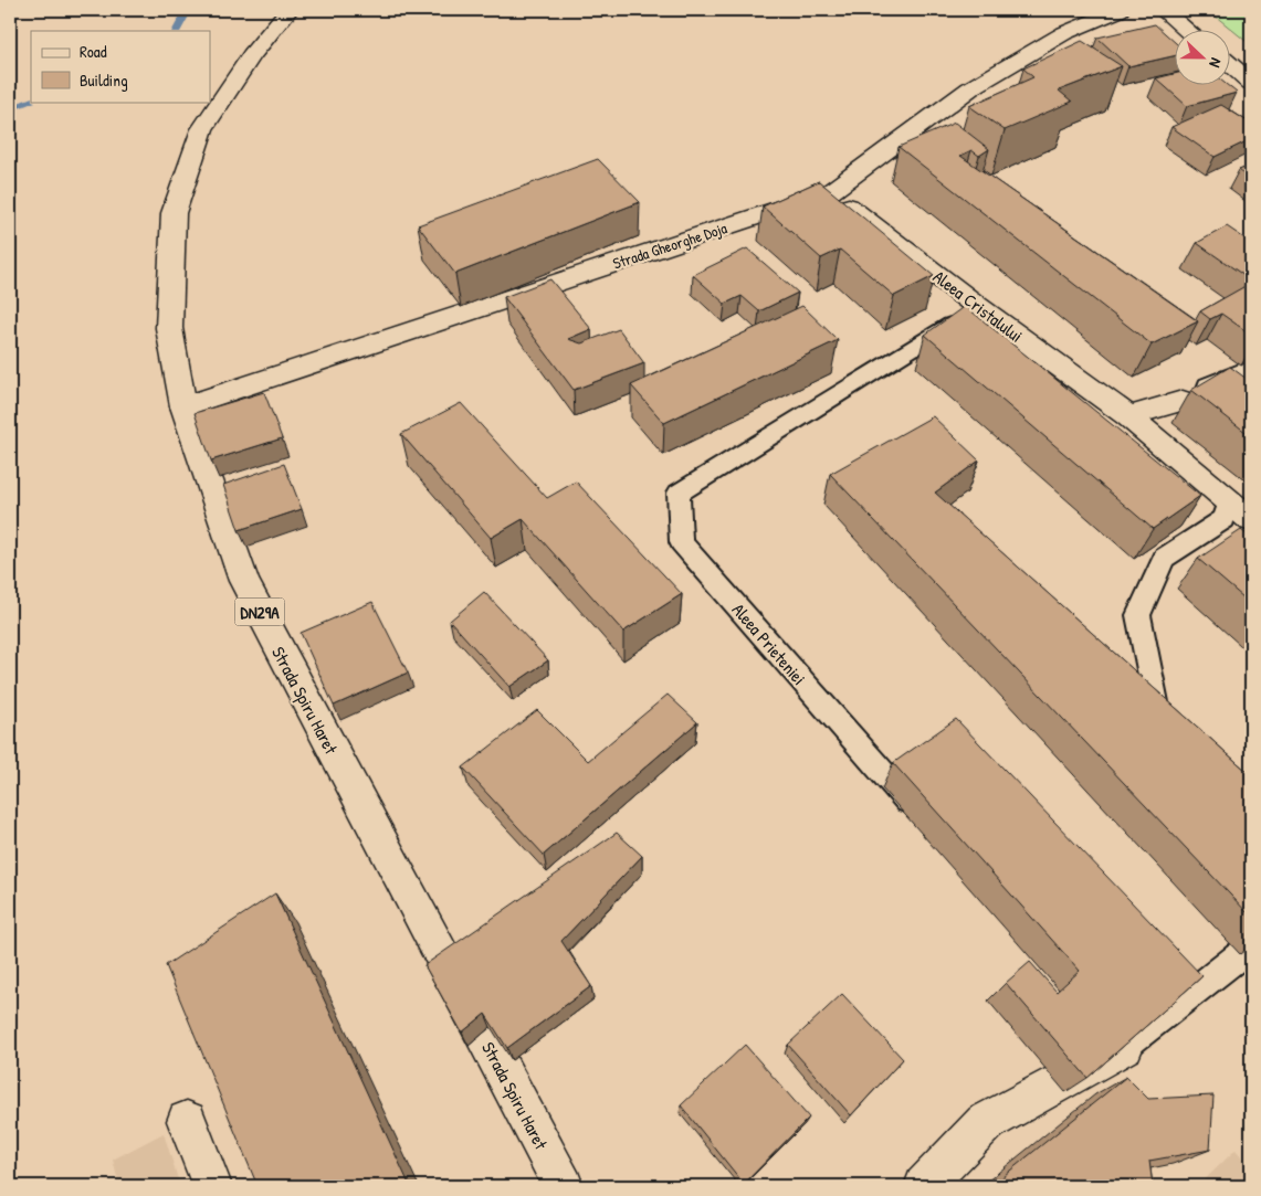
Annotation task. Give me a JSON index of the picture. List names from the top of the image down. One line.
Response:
{"streets":{"street":["Strada Gheorghe Doja","Aleea Cristalului","DN29A","Strada Spiru Haret"],"lane":["Aleea Prieteniei"]},"crossings":[["Strada Gheorghe Doja","Aleea Cristalului"],["Strada Gheorghe Doja","Strada Spiru Haret"],["Aleea Cristalului","Aleea Prieteniei"]],"legend":["Road","Building"],"north":"right"}
